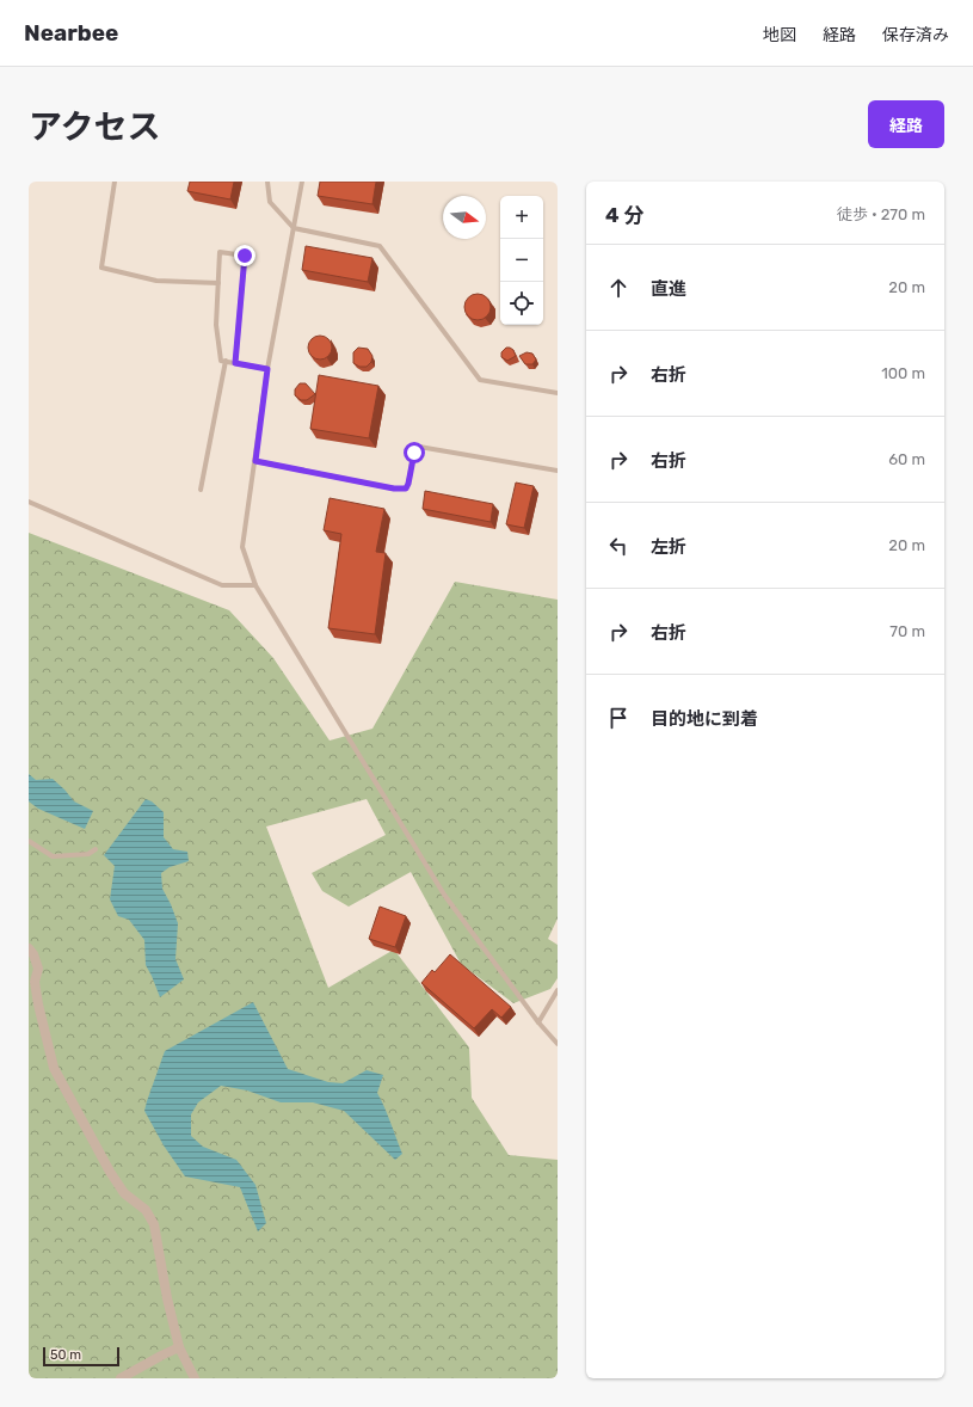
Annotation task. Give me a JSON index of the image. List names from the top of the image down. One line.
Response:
{"scale_bar":"50 m","north":"right","page":{"header":"Nearbee","nav":["地図","経路","保存済み"],"title":"アクセス","buttons":"経路","heading":["4 分","徒歩 · 270 m"],"map_buttons":["+","−"],"list":[["直進","20 m"],["右折","100 m"],["右折","60 m"],["左折","20 m"],["右折","70 m"],"目的地に到着"],"scale":"50 m"}}
